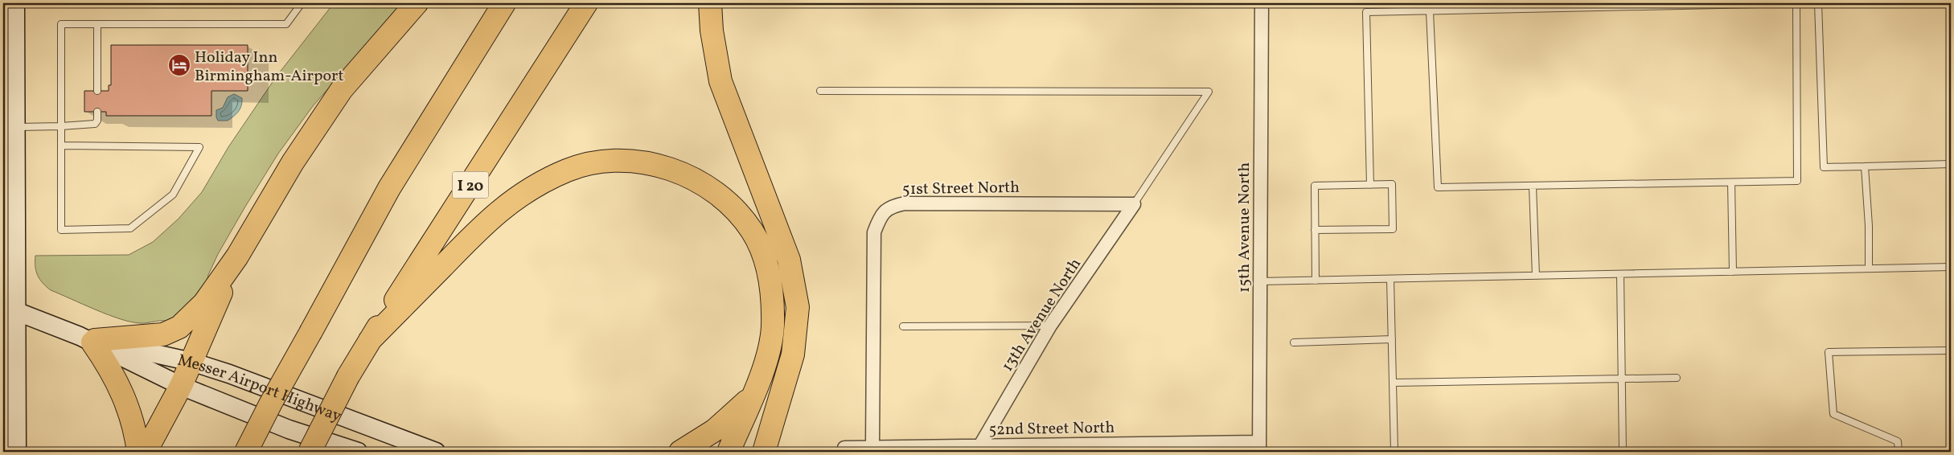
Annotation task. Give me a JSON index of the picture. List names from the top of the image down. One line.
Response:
{"streets":{"highway":["I 20"],"main road":["Messer Airport Highway"],"street":["51st Street North","15th Avenue North","13th Avenue North","52nd Street North"]},"crossings":[["51st Street North","13th Avenue North"],["51st Street North","52nd Street North"],["15th Avenue North","52nd Street North"],["13th Avenue North","52nd Street North"]],"places":{"hotel":["Holiday Inn Birmingham-Airport"]}}
